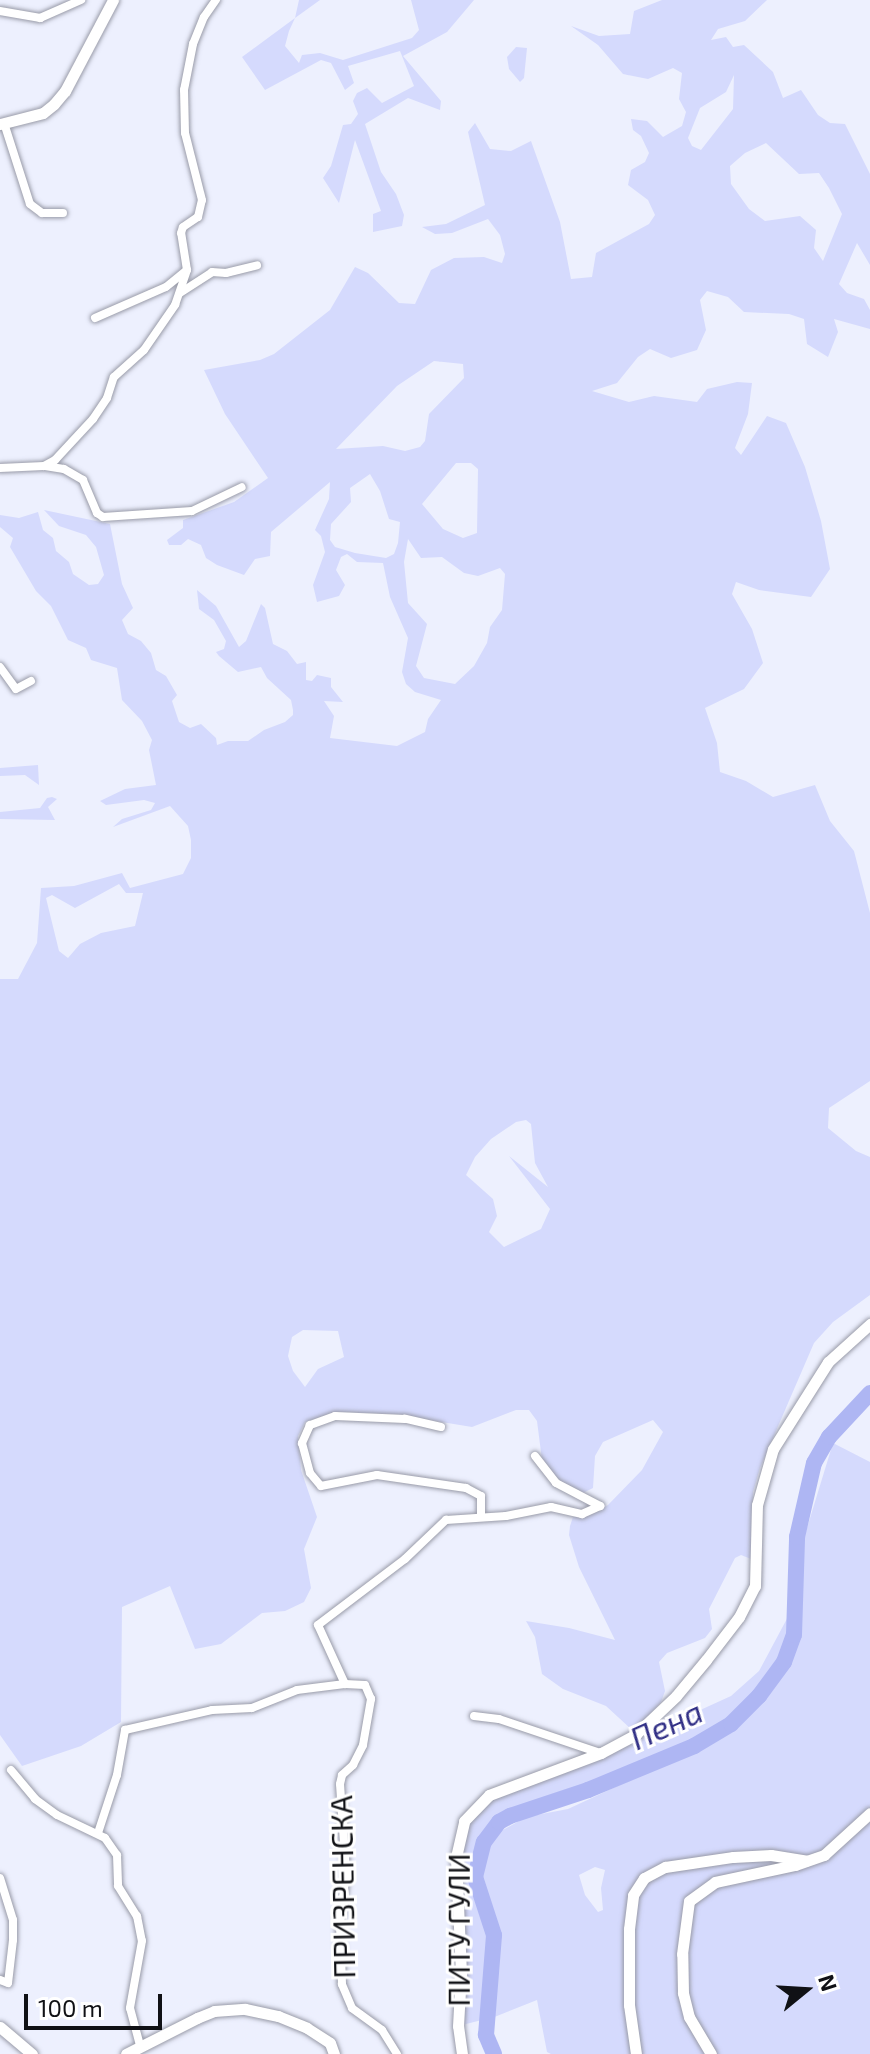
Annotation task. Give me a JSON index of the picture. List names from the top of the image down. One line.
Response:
{"streets":{"street":["ПРИЗРЕНСКА","ПИТУ ГУЛИ"]},"water":["Пена"],"scale_bar":"100 m","north":"right"}
